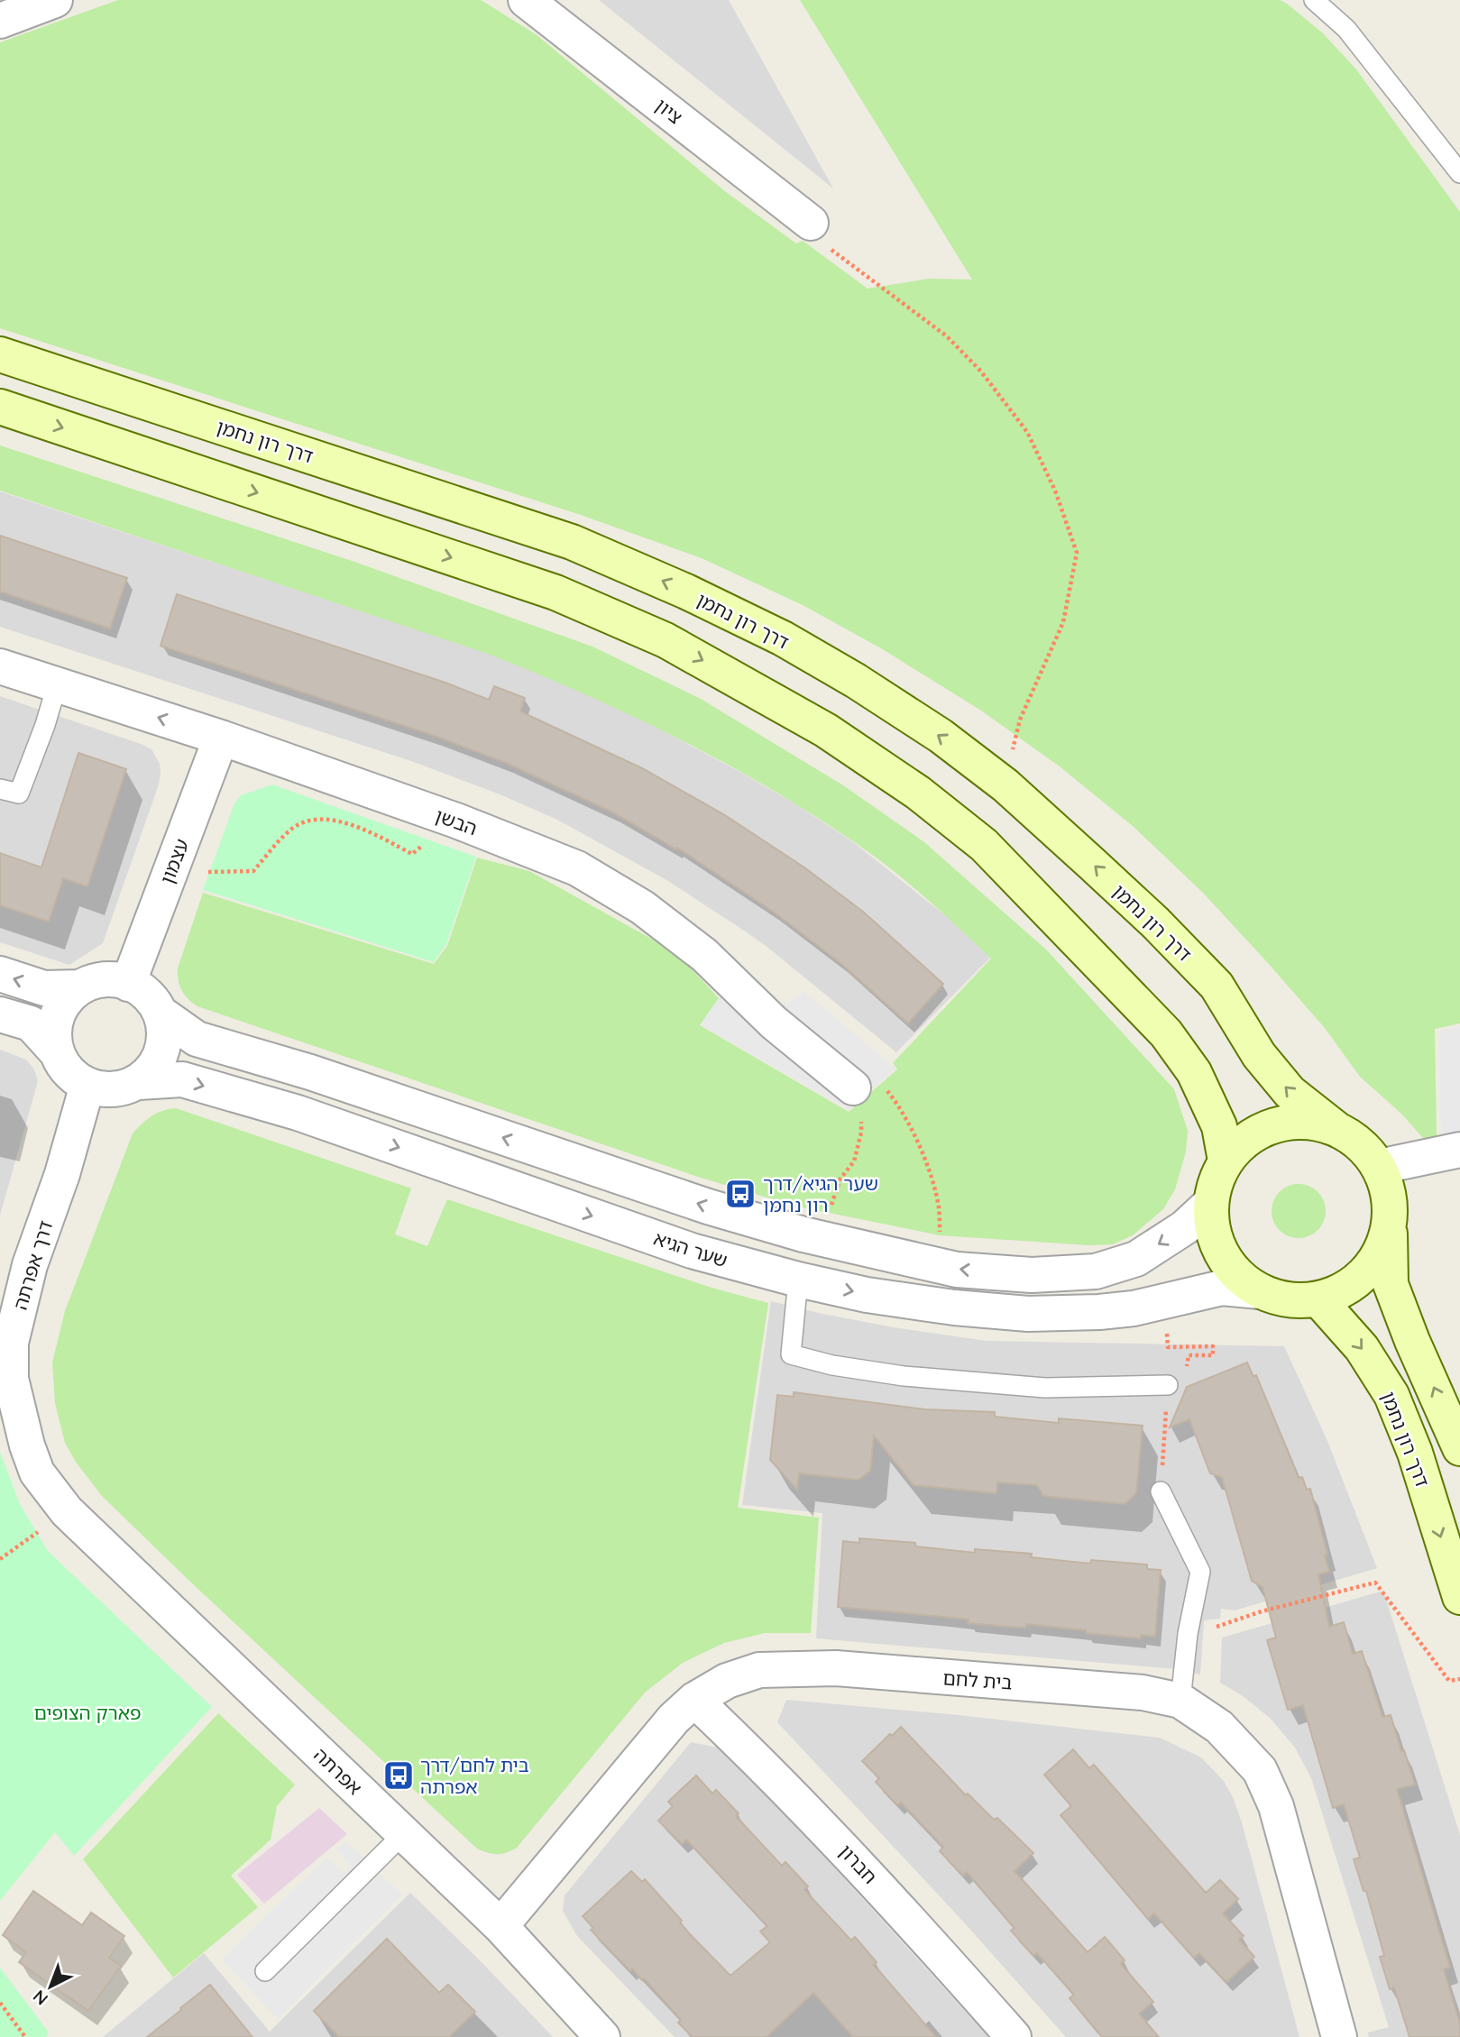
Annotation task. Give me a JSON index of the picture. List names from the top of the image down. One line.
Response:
{"streets":{"main road":["דרך רון נחמן"],"street":["ציון","הבשן","עצמון","שער הגיא","דרך אפרתה","בית לחם","אפרתה","חברון"]},"crossings":[["דרך רון נחמן","שער הגיא"],["הבשן","עצמון"],["עצמון","שער הגיא"],["עצמון","דרך אפרתה"],["שער הגיא","דרך אפרתה"],["דרך אפרתה","אפרתה"],["בית לחם","אפרתה"],["בית לחם","חברון"]],"parks":["פארק הצופים"],"places":{"bus stop":["שער הגיא/דרך רון נחמן","בית לחם/דרך אפרתה"]},"north":"bottom left"}
